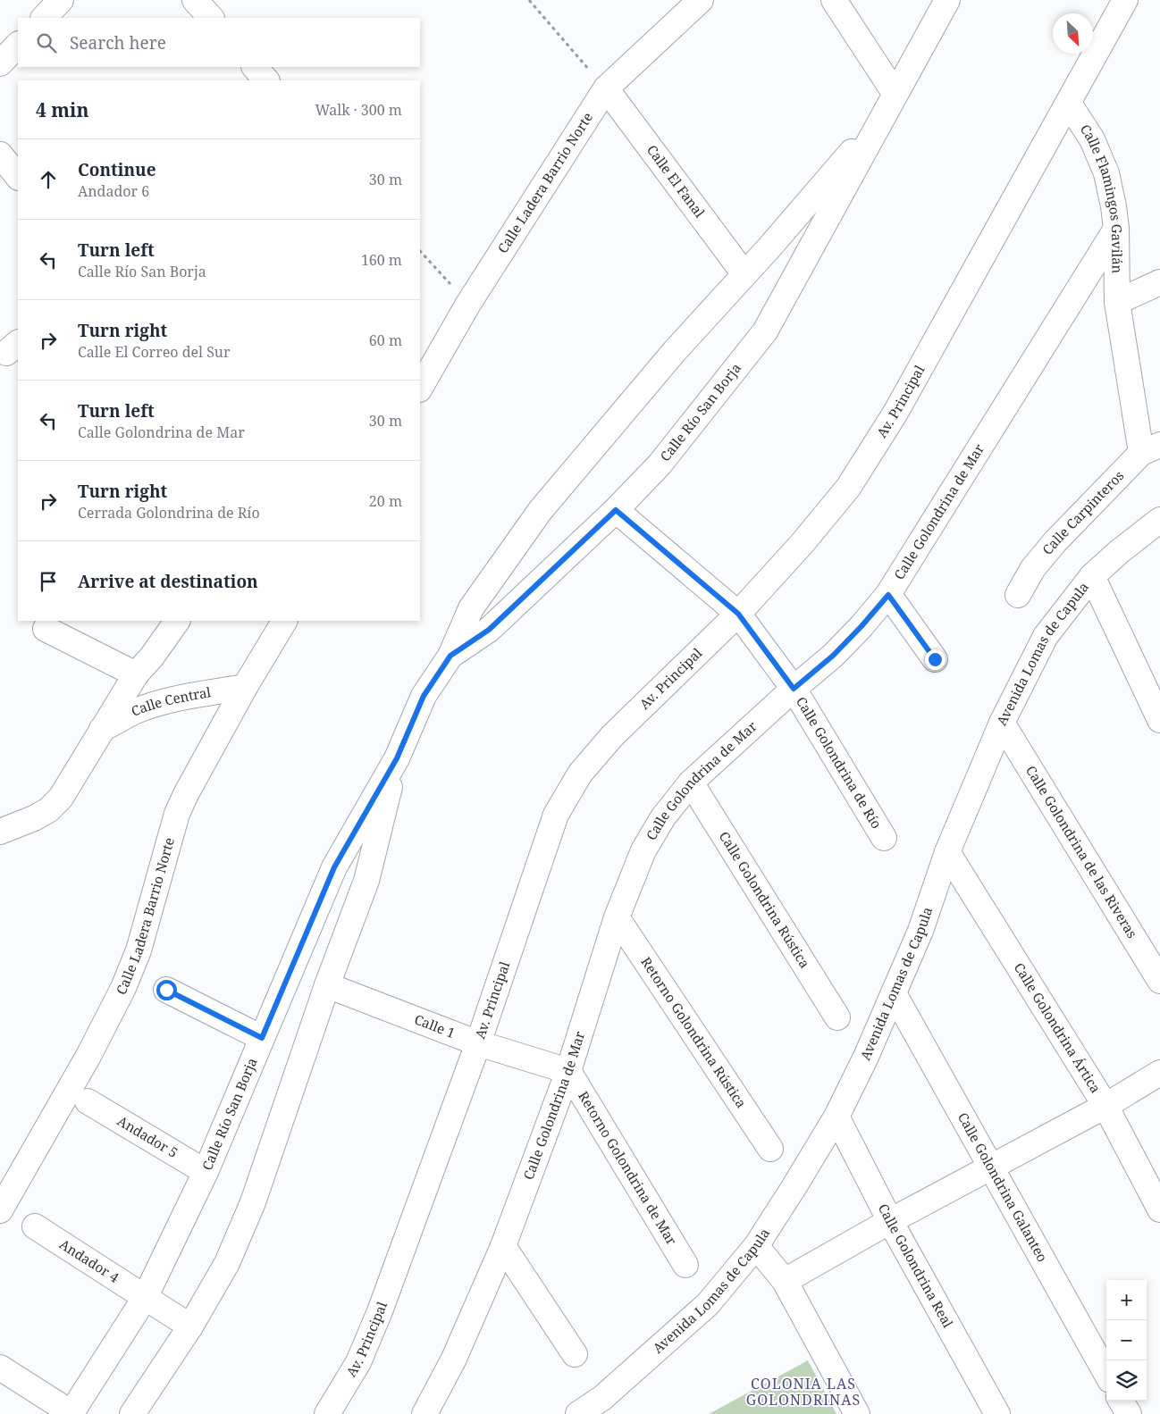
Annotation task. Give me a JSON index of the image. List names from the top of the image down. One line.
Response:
{"streets":{"street":["Calle El Fanal","Calle Ladera Barrio Norte","Calle Flamingos Gavilán","Av. Principal","Calle Río San Borja","Calle Golondrina de Mar","Calle Carpinteros","Avenida Lomas de Capula","Calle Central","Calle Golondrina de Río","Calle Golondrina de las Riveras","Calle Golondrina Rústica","Calle 1","Calle Golondrina Ártica","Retorno Golondrina Rústica","Andador 5","Retorno Golondrina de Mar","Calle Golondrina Galanteo","Andador 4","Calle Golondrina Real"]},"crossings":[["Calle El Fanal","Calle Ladera Barrio Norte"],["Calle El Fanal","Calle Río San Borja"],["Calle Ladera Barrio Norte","Calle Central"],["Calle Flamingos Gavilán","Av. Principal"],["Calle Flamingos Gavilán","Calle Golondrina de Mar"],["Calle Flamingos Gavilán","Calle Carpinteros"],["Av. Principal","Calle Golondrina de Río"],["Av. Principal","Calle 1"],["Calle Río San Borja","Calle Golondrina de Río"],["Calle Río San Borja","Calle 1"],["Calle Río San Borja","Andador 5"],["Calle Río San Borja","Andador 4"],["Calle Golondrina de Mar","Calle Golondrina de Río"],["Calle Golondrina de Mar","Calle Golondrina Rústica"],["Calle Golondrina de Mar","Calle 1"],["Calle Golondrina de Mar","Retorno Golondrina Rústica"],["Calle Golondrina de Mar","Retorno Golondrina de Mar"],["Avenida Lomas de Capula","Calle Golondrina de las Riveras"],["Avenida Lomas de Capula","Calle Golondrina Ártica"],["Avenida Lomas de Capula","Calle Golondrina Galanteo"],["Avenida Lomas de Capula","Calle Golondrina Real"],["Calle 1","Retorno Golondrina de Mar"]],"districts":["COLONIA LAS GOLONDRINAS"],"north":"bottom right","page":{"search":"Search here","heading":["4 min","Walk · 300 m"],"list":[["Continue","Andador 6","30 m"],["Turn left","Calle Río San Borja","160 m"],["Turn right","Calle El Correo del Sur","60 m"],["Turn left","Calle Golondrina de Mar","30 m"],["Turn right","Cerrada Golondrina de Río","20 m"],"Arrive at destination"],"map_buttons":["+","−"]}}
